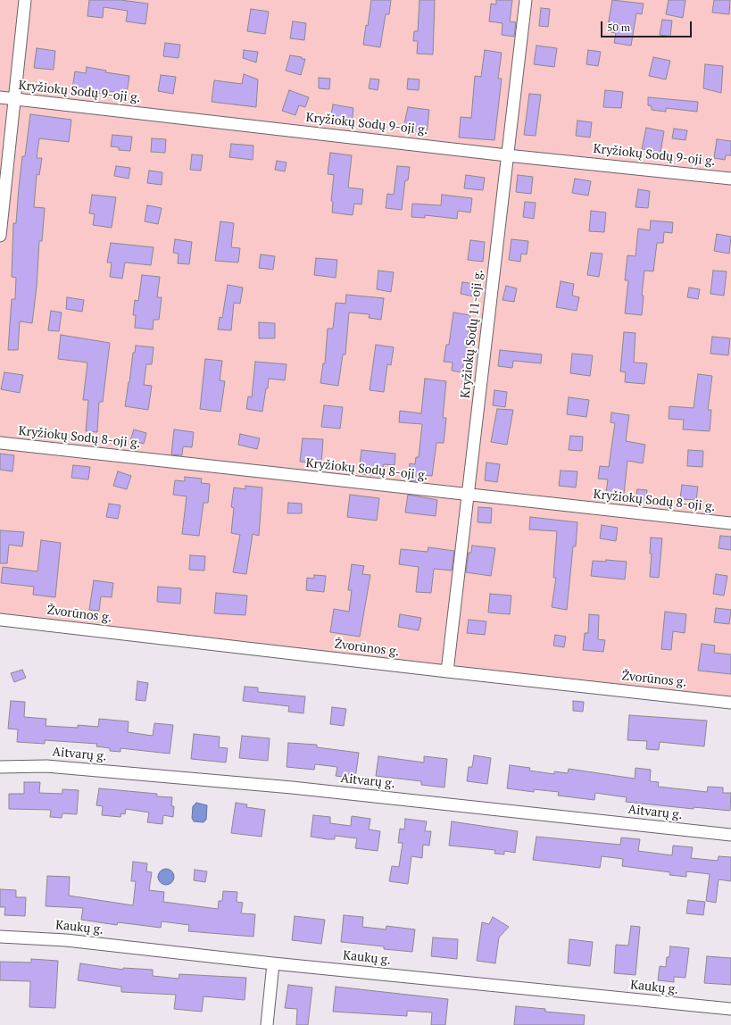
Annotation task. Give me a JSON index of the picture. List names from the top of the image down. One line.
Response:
{"streets":{"street":["Kryžiokų Sodų 9-oji g.","Kryžiokų Sodų 11-oji g.","Kryžiokų Sodų 8-oji g.","Žvorūnos g.","Aitvarų g.","Kaukų g."]},"crossings":[["Kryžiokų Sodų 9-oji g.","Kryžiokų Sodų 11-oji g."],["Kryžiokų Sodų 11-oji g.","Kryžiokų Sodų 8-oji g."],["Kryžiokų Sodų 11-oji g.","Žvorūnos g."]],"scale_bar":"50 m"}
